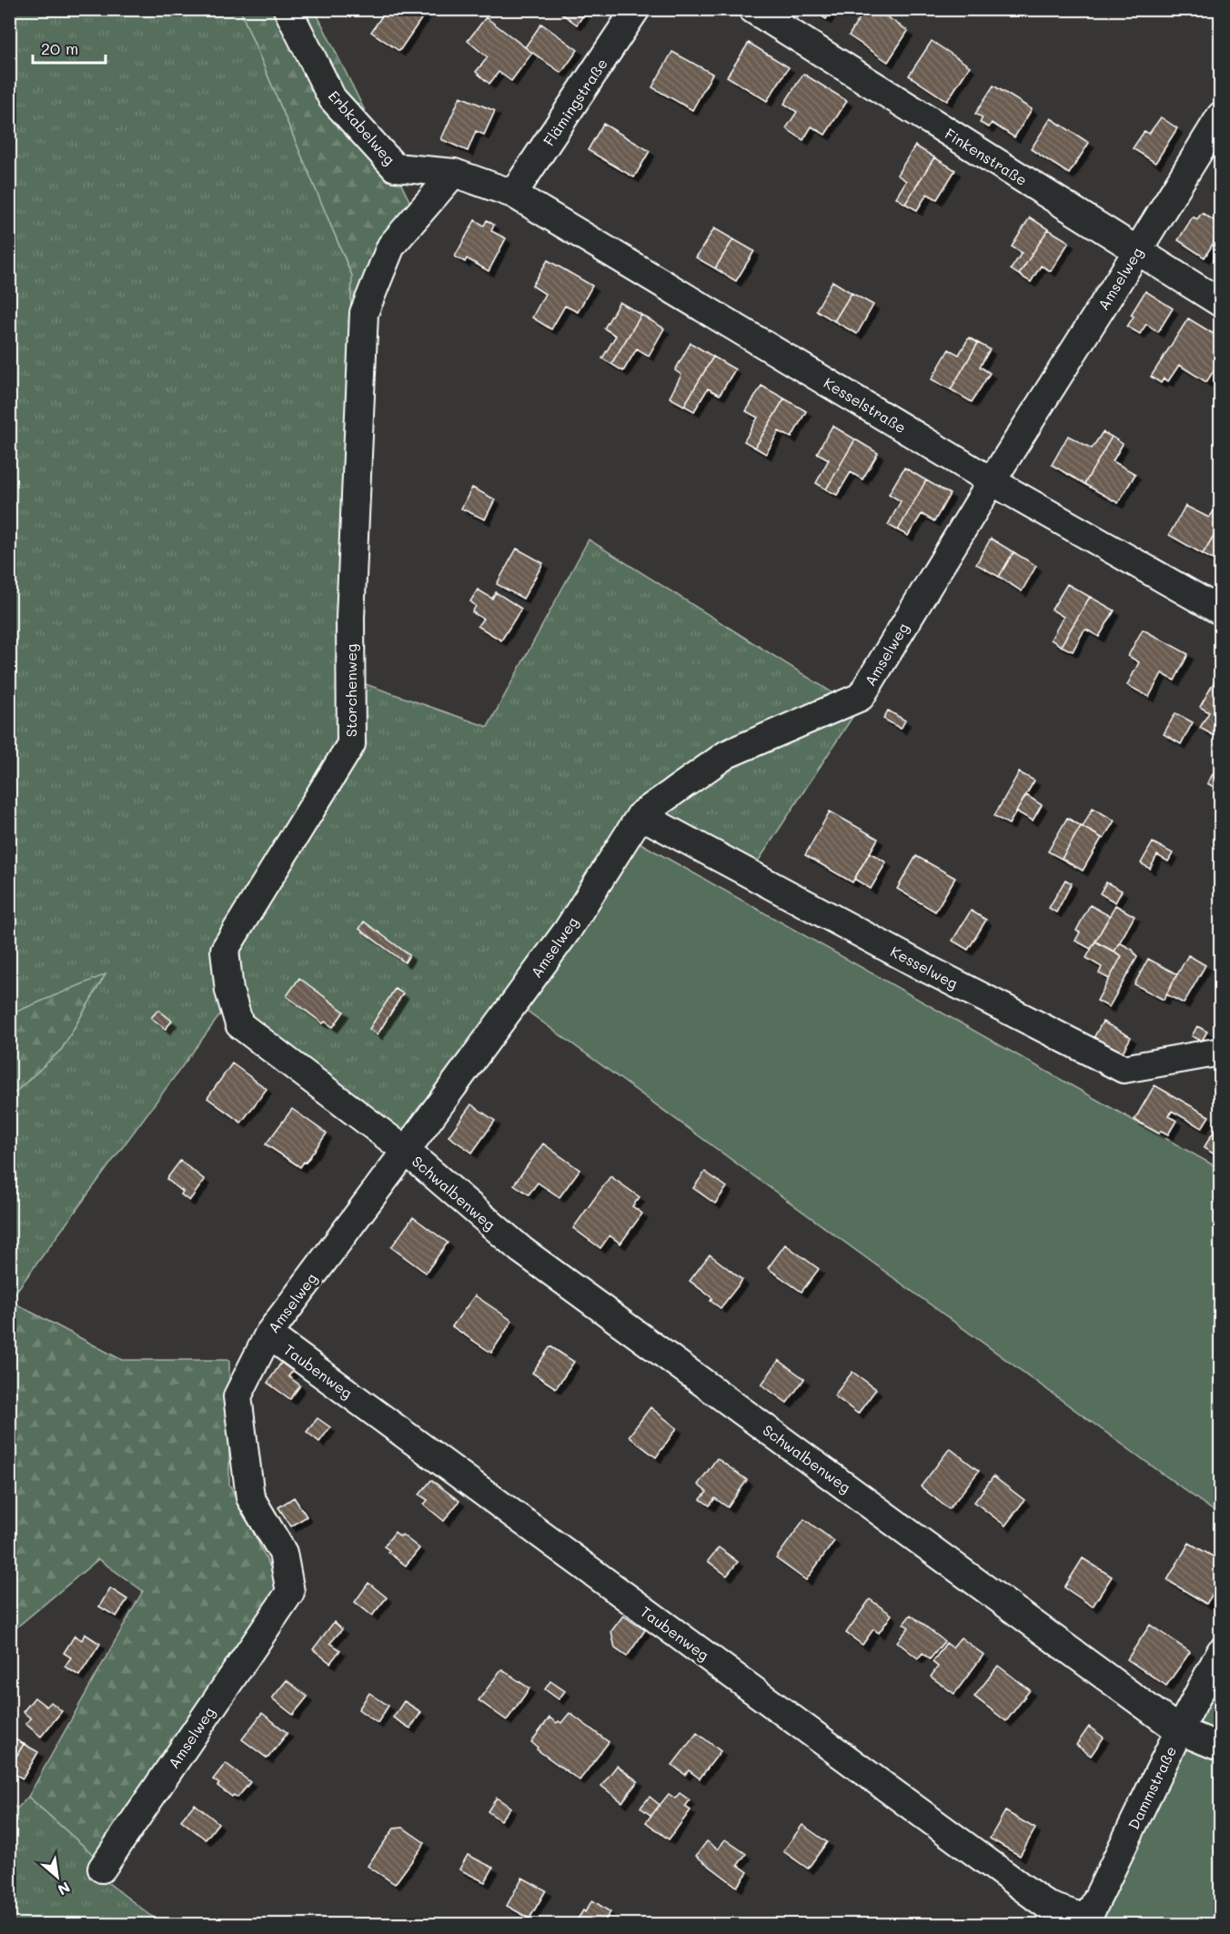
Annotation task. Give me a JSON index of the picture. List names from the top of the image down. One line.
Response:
{"streets":{"street":["Flämingstraße","Erbkabelweg","Finkenstraße","Amselweg","Kesselstraße","Storchenweg","Kesselweg","Schwalbenweg","Taubenweg","Dammstraße"]},"crossings":[["Flämingstraße","Erbkabelweg"],["Flämingstraße","Kesselstraße"],["Erbkabelweg","Kesselstraße"],["Erbkabelweg","Storchenweg"],["Finkenstraße","Amselweg"],["Amselweg","Kesselstraße"],["Amselweg","Storchenweg"],["Amselweg","Kesselweg"],["Amselweg","Schwalbenweg"],["Amselweg","Taubenweg"],["Storchenweg","Schwalbenweg"],["Schwalbenweg","Dammstraße"],["Taubenweg","Dammstraße"]],"scale_bar":"20 m","north":"bottom right"}
